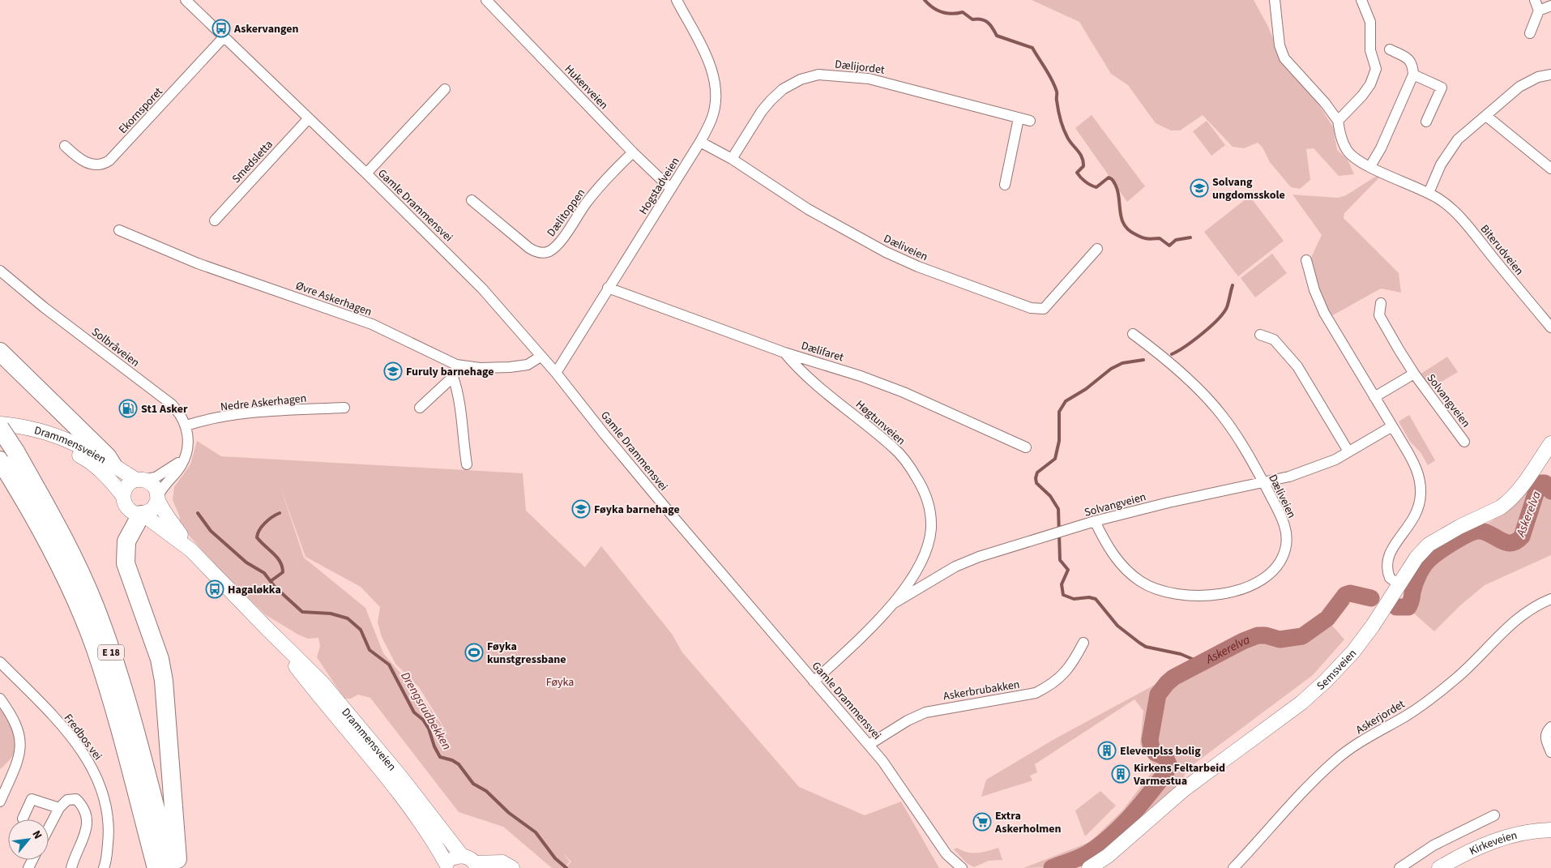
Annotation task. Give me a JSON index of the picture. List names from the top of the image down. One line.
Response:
{"streets":{"highway":["E 18"],"main road":["Drammensveien","Semsveien","Kirkeveien"],"street":["Dælijordet","Hukenveien","Ekornsporet","Smedsletta","Hogstadveien","Gamle Drammensvei","Dælitoppen","Dæliveien","Biterudveien","Øvre Askerhagen","Solbråveien","Dælifaret","Solvangveien","Nedre Askerhagen","Høgtunveien","Askerbrubakken","Askerjordet","Fredbos vei"]},"crossings":[["Dælijordet","Dæliveien"],["Hukenveien","Hogstadveien"],["Hukenveien","Dælitoppen"],["Ekornsporet","Gamle Drammensvei"],["Smedsletta","Gamle Drammensvei"],["Hogstadveien","Gamle Drammensvei"],["Hogstadveien","Dæliveien"],["Hogstadveien","Dælifaret"],["Gamle Drammensvei","Øvre Askerhagen"],["Gamle Drammensvei","Høgtunveien"],["Gamle Drammensvei","Askerbrubakken"],["Dæliveien","Solvangveien"],["Solbråveien","Nedre Askerhagen"],["Dælifaret","Høgtunveien"],["Solvangveien","Høgtunveien"]],"water":["Askerelva","Drengsrudbekken"],"parks":["Føyka"],"places":{"bus stop":["Askervangen","Hagaløkka"],"school or university":["Solvang ungdomsskole","Furuly barnehage","Føyka barnehage"],"fuel station":["St1 Asker"],"sports":["Føyka kunstgressbane"],"building":["Elevenplss bolig","Kirkens Feltarbeid Varmestua"],"supermarket":["Extra Askerholmen"]},"north":"top right"}
